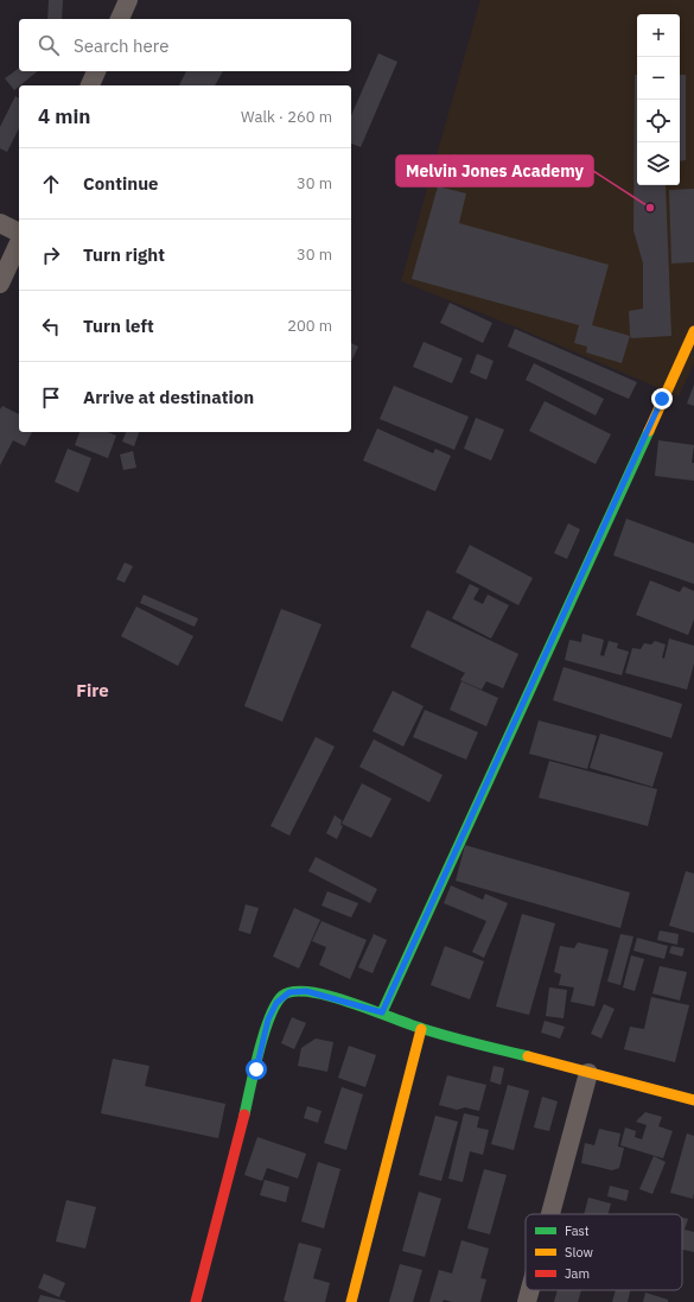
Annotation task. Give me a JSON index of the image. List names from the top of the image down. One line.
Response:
{"districts":["Fire"],"places":["Melvin Jones Academy"],"legend":["Fast","Slow","Jam"],"page":{"map_buttons":["+","−"],"search":"Search here","heading":["4 min","Walk · 260 m"],"list":[["Continue","30 m"],["Turn right","30 m"],["Turn left","200 m"],"Arrive at destination"]}}
